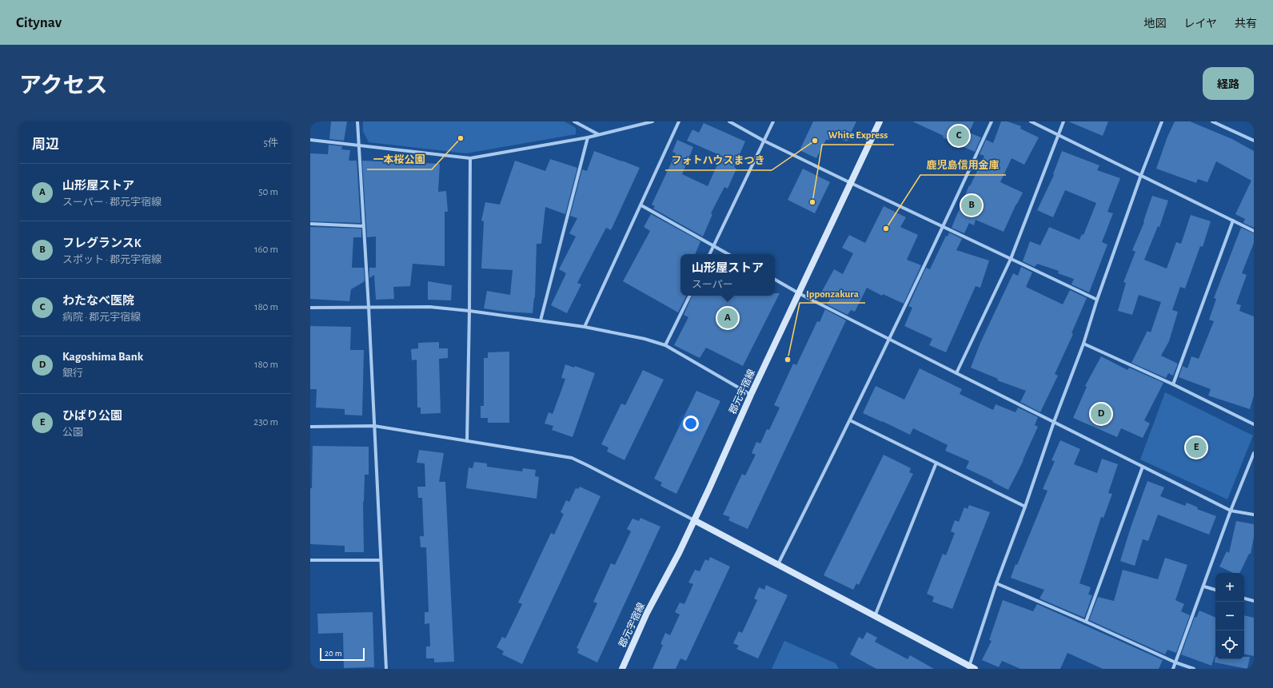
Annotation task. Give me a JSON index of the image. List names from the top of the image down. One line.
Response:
{"streets":{"street":["郡元宇宿線"]},"places":["一本桜公園","フォトハウスまつき","White Express","鹿児島信用金庫","Ipponzakura"],"scale_bar":"20 m","page":{"header":"Citynav","nav":["地図","レイヤ","共有"],"title":"アクセス","buttons":"経路","heading":["周辺","5件"],"pins":["C","B","A","D","E"],"list":[{"mark":"A","name":"山形屋ストア","note":"スーパー · 郡元宇宿線","value":"50 m"},{"mark":"B","name":"フレグランスK","note":"スポット · 郡元宇宿線","value":"160 m"},{"mark":"C","name":"わたなべ医院","note":"病院 · 郡元宇宿線","value":"180 m"},{"mark":"D","name":"Kagoshima Bank","note":"銀行","value":"180 m"},{"mark":"E","name":"ひばり公園","note":"公園","value":"230 m"}],"popup":["山形屋ストア","スーパー"],"map_buttons":["+","−"],"scale":"20 m"}}
